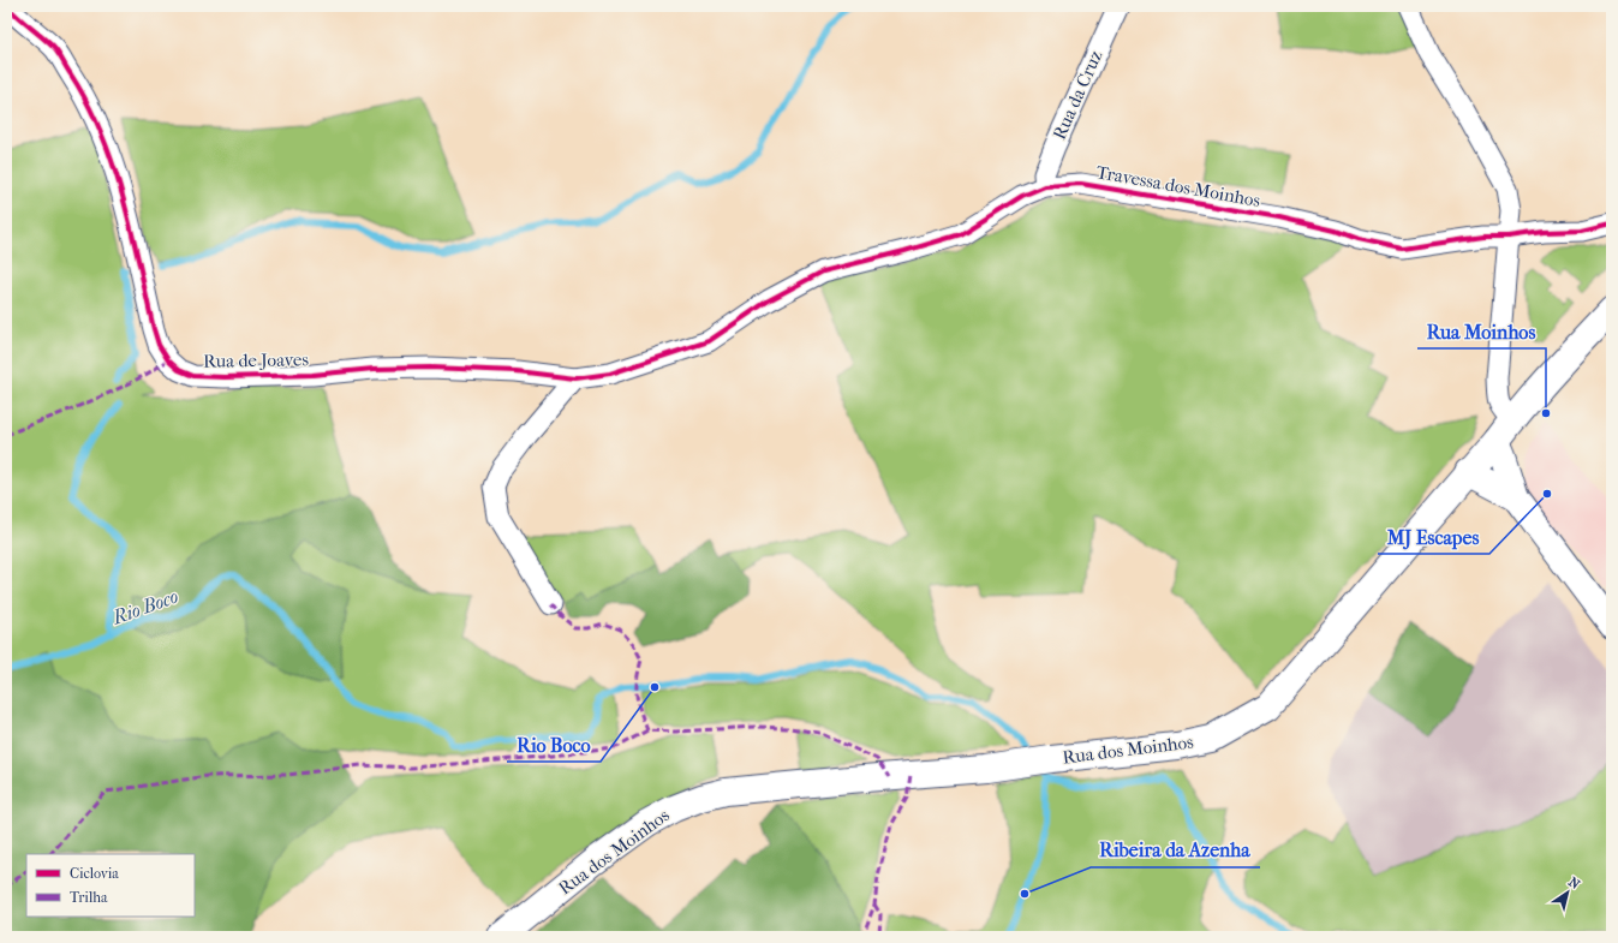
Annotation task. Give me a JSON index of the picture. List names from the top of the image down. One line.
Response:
{"streets":{"main road":["Rua dos Moinhos"],"street":["Rua da Cruz","Travessa dos Moinhos","Rua de Joaves"]},"crossings":[["Rua da Cruz","Travessa dos Moinhos"],["Travessa dos Moinhos","Rua de Joaves"]],"water":["Rio Boco"],"places":["Rua Moinhos","MJ Escapes","Rio Boco","Ribeira da Azenha"],"legend":["Ciclovia","Trilha"],"north":"top right"}
